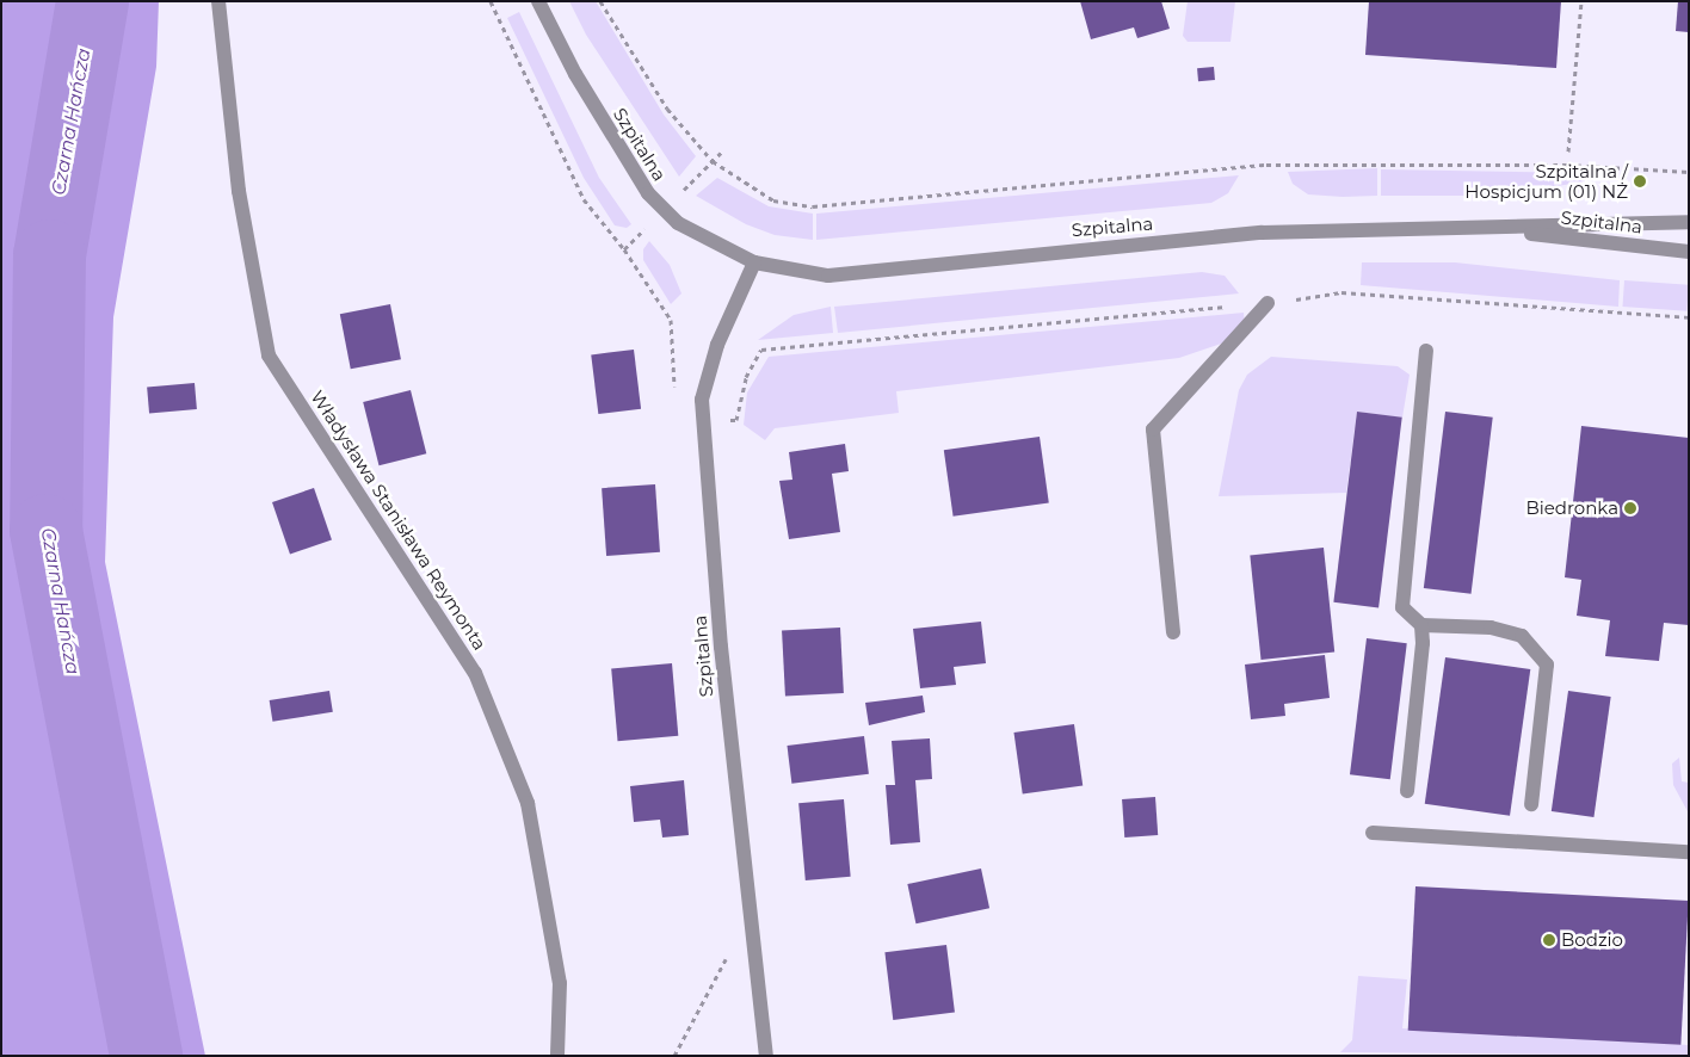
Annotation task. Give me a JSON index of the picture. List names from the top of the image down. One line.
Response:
{"streets":{"street":["Szpitalna","Władysława Stanisława Reymonta"]},"water":["Czarna Hańcza"],"places":["Szpitalna / Hospicjum (01) NŻ","Biedronka","Bodzio"]}
